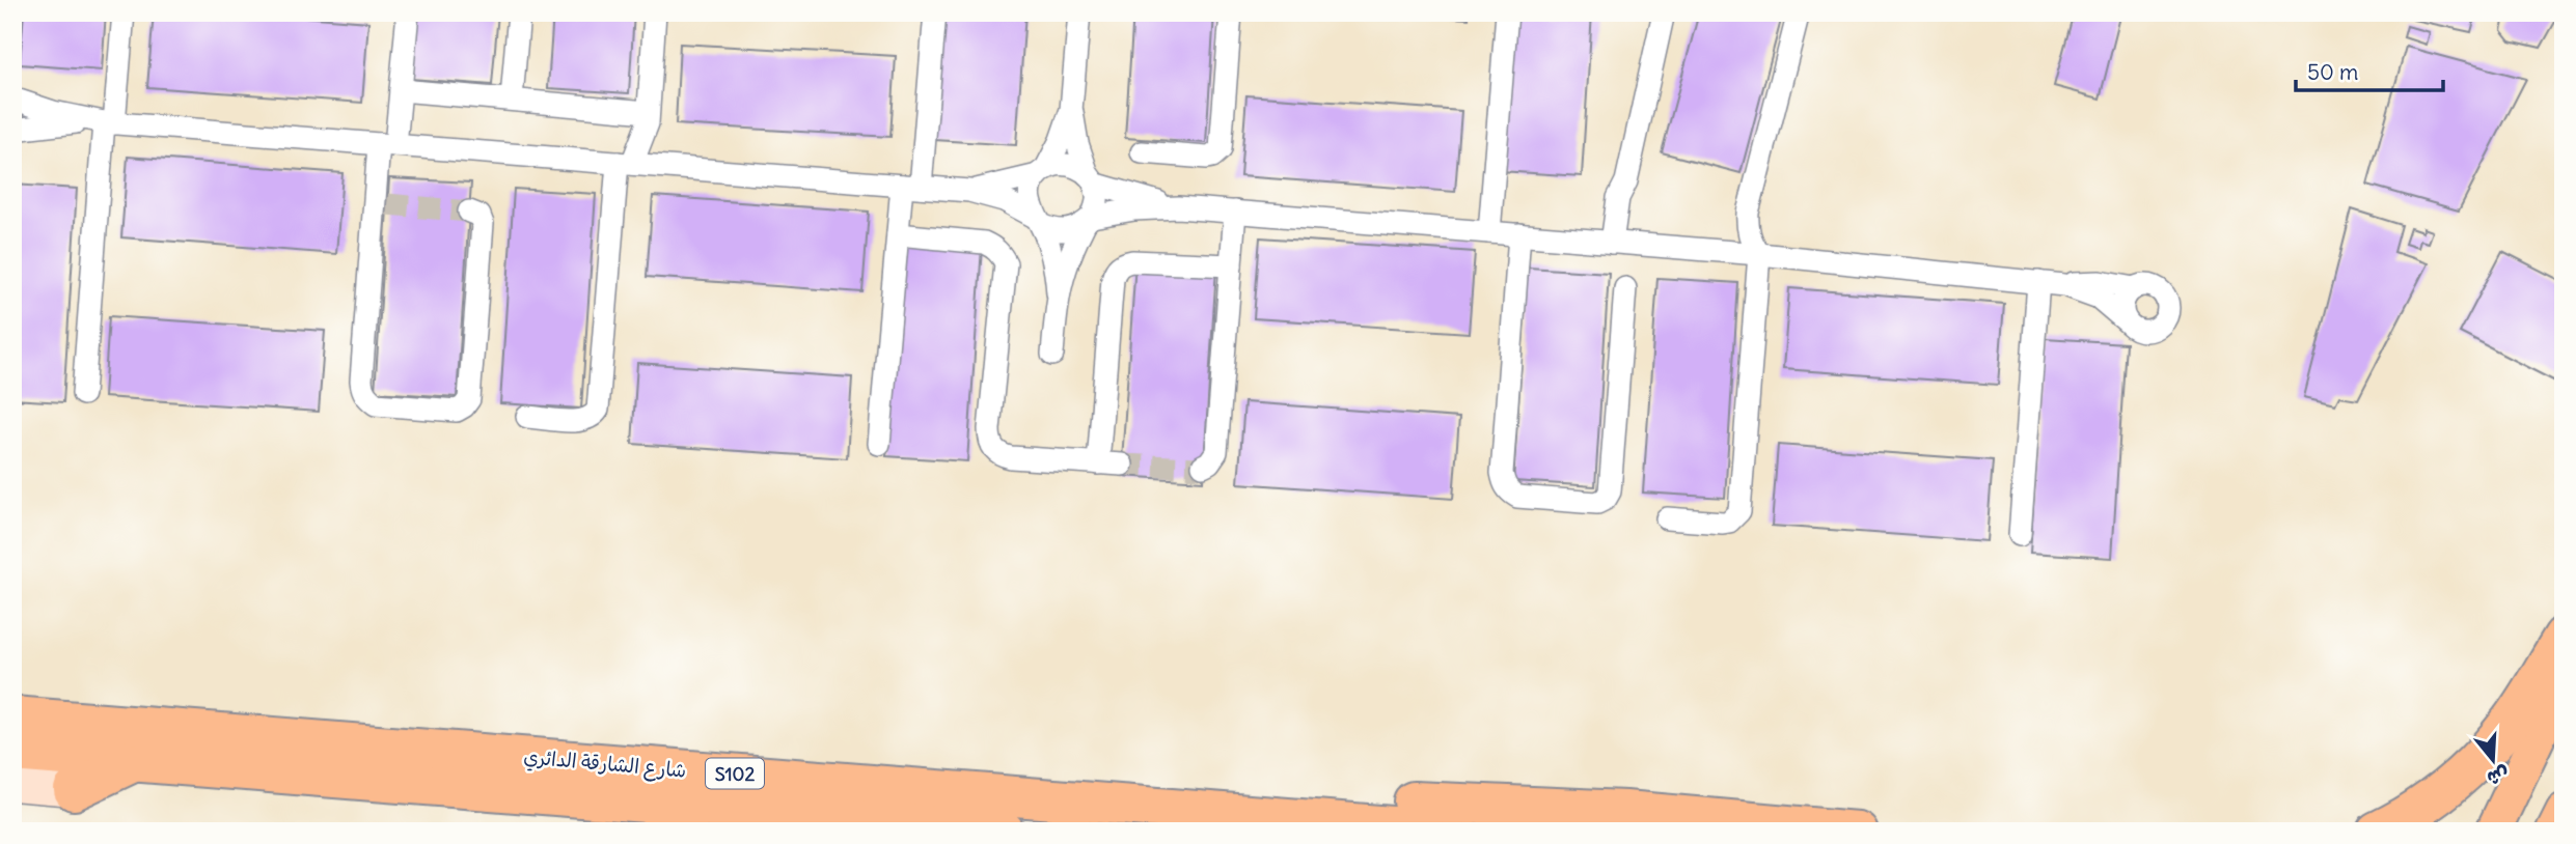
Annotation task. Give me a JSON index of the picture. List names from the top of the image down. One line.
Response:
{"streets":{"highway":["شارع الشارقة الدائري","S102"]},"scale_bar":"50 m","north":"bottom"}
